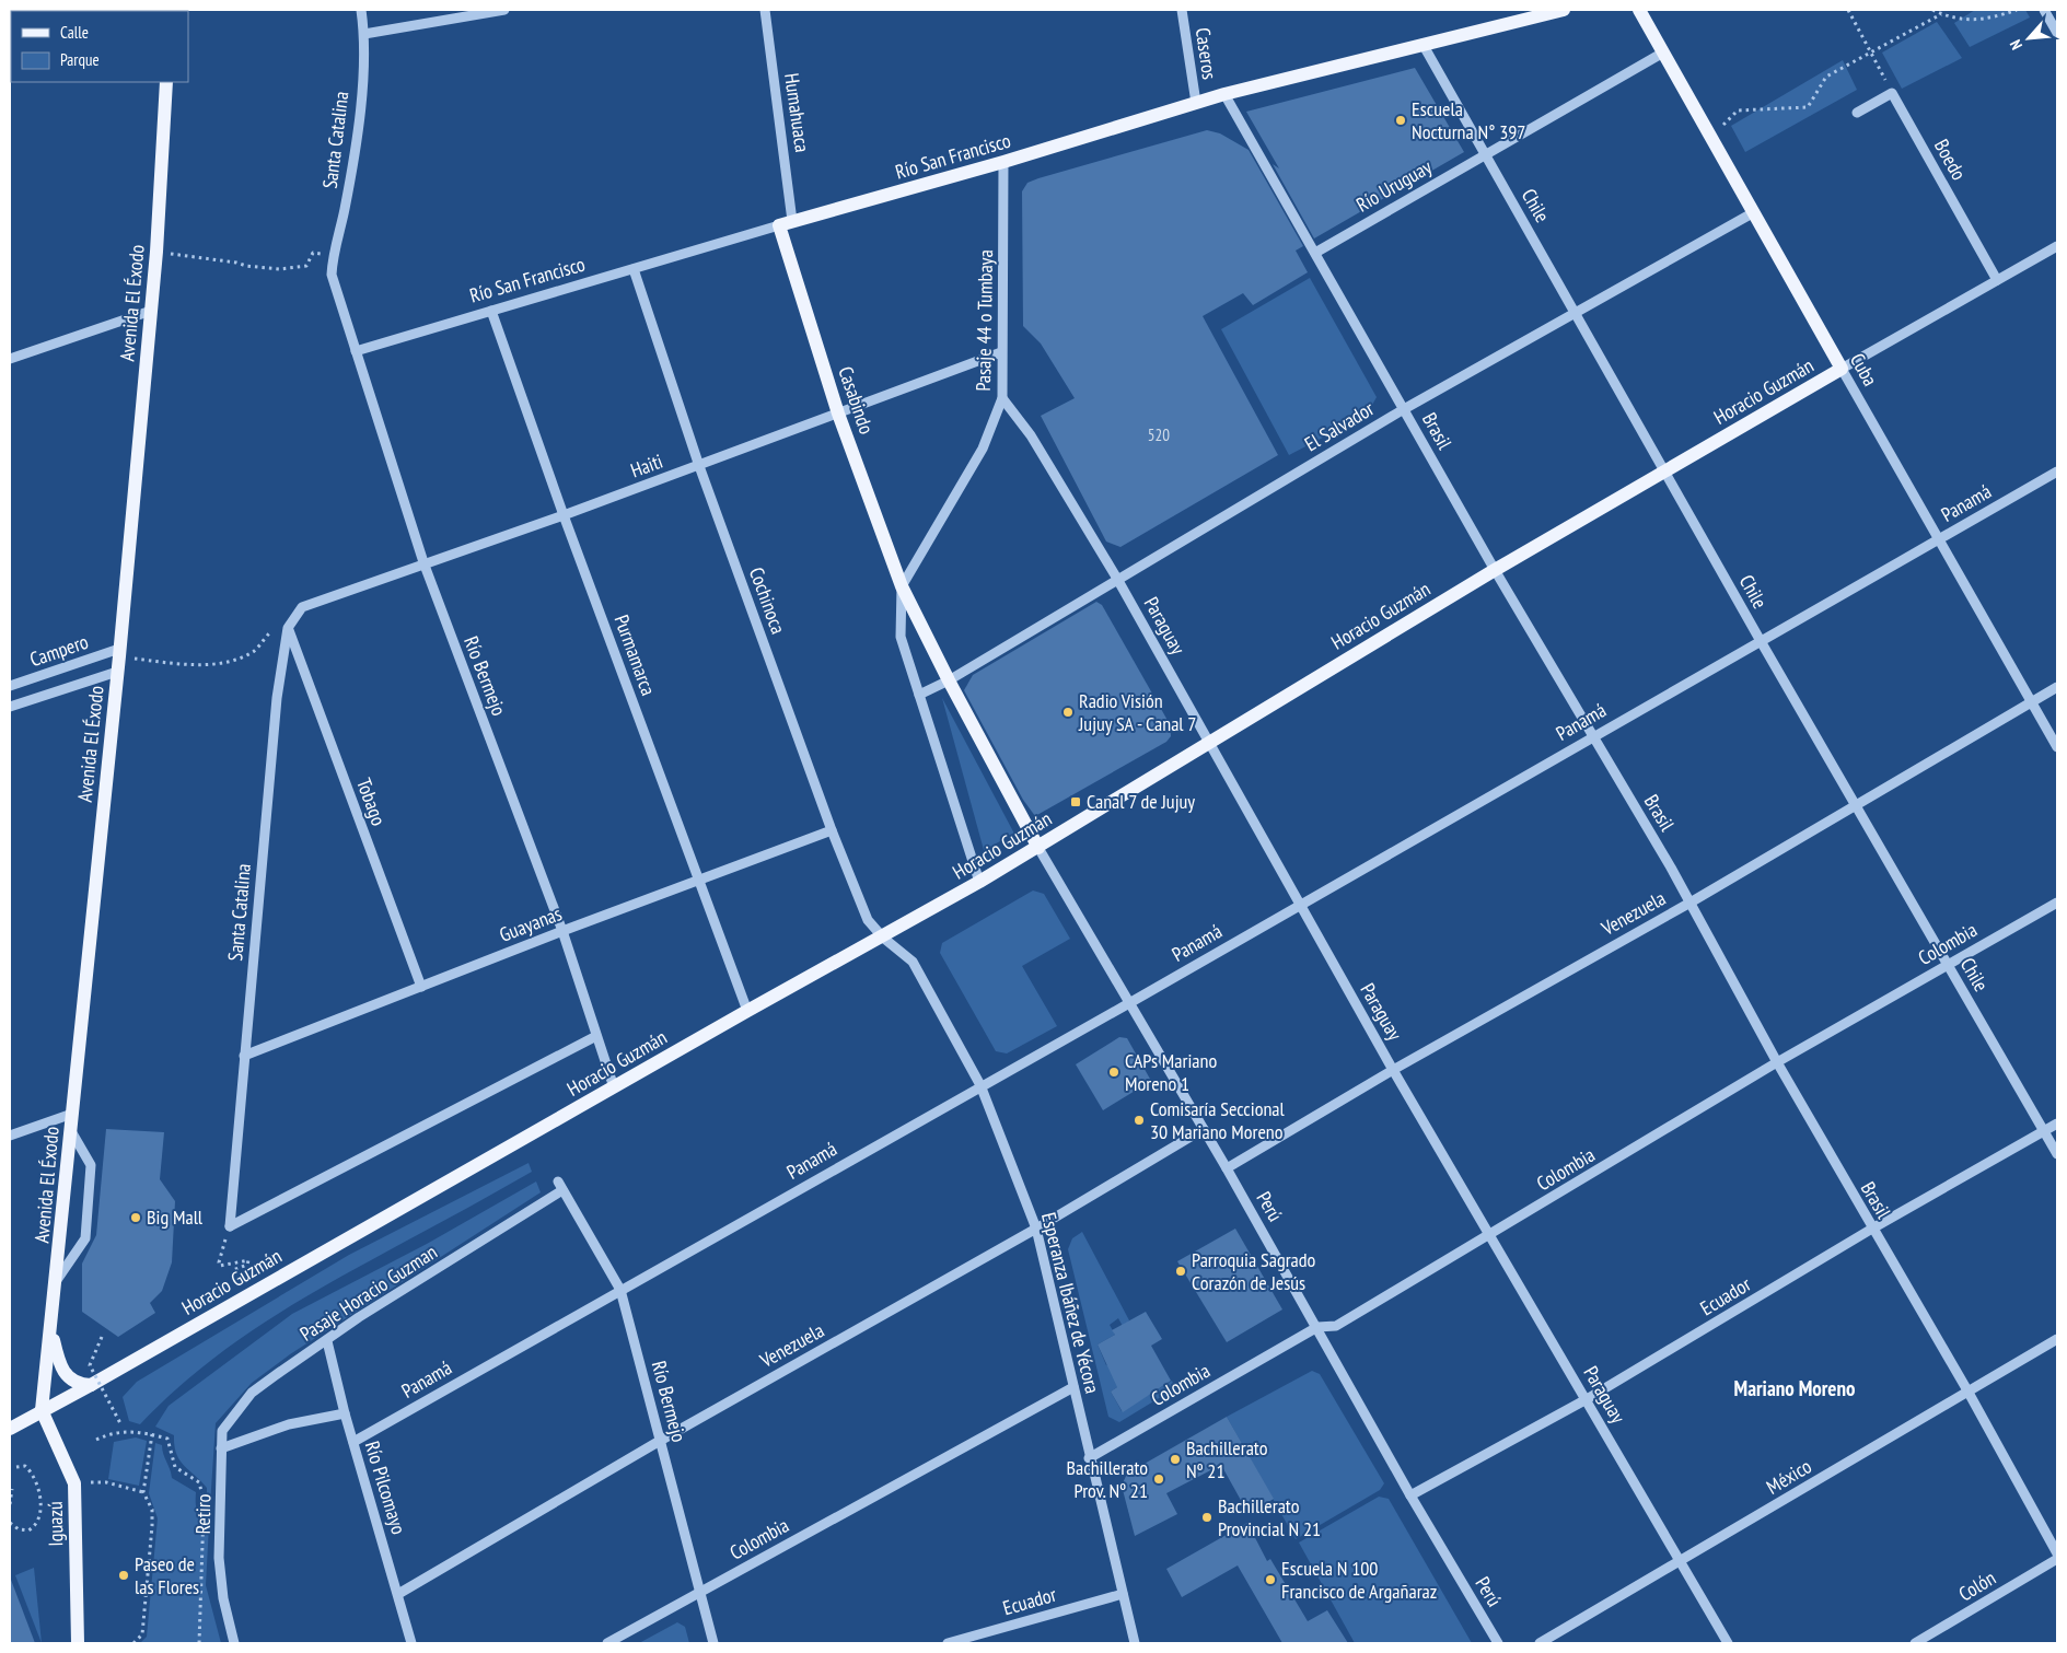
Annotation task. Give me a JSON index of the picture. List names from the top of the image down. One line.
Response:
{"streets":{"main road":["Río San Francisco","Avenida El Éxodo","Cuba","Horacio Guzmán","Casabindo","Iguazú"],"street":["Caseros","Humahuaca","Santa Catalina","Boedo","Río Uruguay","Chile","Pasaje 44 o Tumbaya","El Salvador","Brasil","Haiti","Panamá","Cochinoca","Paraguay","Campero","Purmamarca","Río Bermejo","Tobago","Venezuela","Guayanas","Colombia","Perú","Pasaje Horacio Guzman","Ecuador","Esperanza Ibáñez de Yécora","México","Río Pilcomayo","Retiro","Colón"]},"crossings":[["Caseros","Río San Francisco"],["Humahuaca","Río San Francisco"],["Humahuaca","Casabindo"],["Santa Catalina","Haiti"],["Santa Catalina","Río Bermejo"],["Santa Catalina","Tobago"],["Santa Catalina","Guayanas"],["Río San Francisco","Chile"],["Río San Francisco","Pasaje 44 o Tumbaya"],["Río San Francisco","Casabindo"],["Río San Francisco","Brasil"],["Río San Francisco","Cochinoca"],["Río San Francisco","Purmamarca"],["Río San Francisco","Río Bermejo"],["Boedo","Horacio Guzmán"],["Río Uruguay","Chile"],["Río Uruguay","Cuba"],["Río Uruguay","Brasil"],["Chile","Horacio Guzmán"],["Chile","El Salvador"],["Chile","Panamá"],["Chile","Venezuela"],["Chile","Colombia"],["Chile","Ecuador"],["Avenida El Éxodo","Horacio Guzmán"],["Avenida El Éxodo","Campero"],["Avenida El Éxodo","Iguazú"],["Pasaje 44 o Tumbaya","Casabindo"],["Pasaje 44 o Tumbaya","Haiti"],["Pasaje 44 o Tumbaya","Paraguay"],["Cuba","Horacio Guzmán"],["Cuba","El Salvador"],["Cuba","Panamá"],["Cuba","Venezuela"],["Horacio Guzmán","Casabindo"],["Horacio Guzmán","Brasil"],["Horacio Guzmán","Cochinoca"],["Horacio Guzmán","Paraguay"],["Horacio Guzmán","Purmamarca"],["Horacio Guzmán","Río Bermejo"],["Horacio Guzmán","Perú"],["Horacio Guzmán","Esperanza Ibáñez de Yécora"],["Horacio Guzmán","Iguazú"],["Casabindo","El Salvador"],["Casabindo","Haiti"],["Casabindo","Perú"],["El Salvador","Brasil"],["El Salvador","Paraguay"],["Brasil","Panamá"],["Brasil","Venezuela"],["Brasil","Colombia"],["Brasil","Ecuador"],["Brasil","México"],["Haiti","Cochinoca"],["Haiti","Purmamarca"],["Haiti","Río Bermejo"],["Panamá","Paraguay"],["Panamá","Río Bermejo"],["Panamá","Perú"],["Panamá","Esperanza Ibáñez de Yécora"],["Panamá","Río Pilcomayo"],["Cochinoca","Guayanas"],["Cochinoca","Esperanza Ibáñez de Yécora"],["Paraguay","Venezuela"],["Paraguay","Colombia"],["Paraguay","Ecuador"],["Paraguay","México"],["Purmamarca","Guayanas"],["Río Bermejo","Venezuela"],["Río Bermejo","Guayanas"],["Río Bermejo","Colombia"],["Río Bermejo","Pasaje Horacio Guzman"],["Tobago","Guayanas"],["Venezuela","Perú"],["Venezuela","Esperanza Ibáñez de Yécora"],["Venezuela","Río Pilcomayo"],["Colombia","Perú"],["Colombia","Esperanza Ibáñez de Yécora"],["Perú","Ecuador"],["Pasaje Horacio Guzman","Río Pilcomayo"],["Pasaje Horacio Guzman","Retiro"],["Ecuador","Esperanza Ibáñez de Yécora"]],"districts":["Mariano Moreno"],"places":{"other":["Escuela Nocturna N° 397","Radio Visión Jujuy SA - Canal 7","CAPs Mariano Moreno 1","Comisaría Seccional 30 Mariano Moreno","Big Mall","Parroquia Sagrado Corazón de Jesús","Bachillerato Nº 21","Bachillerato Prov. Nº 21","Bachillerato Provincial N 21","Paseo de las Flores","Escuela N 100 Francisco de Argañaraz"],"transit":["Canal 7 de Jujuy"]},"house_numbers":["520"],"legend":["Calle","Parque"],"north":"bottom left"}
